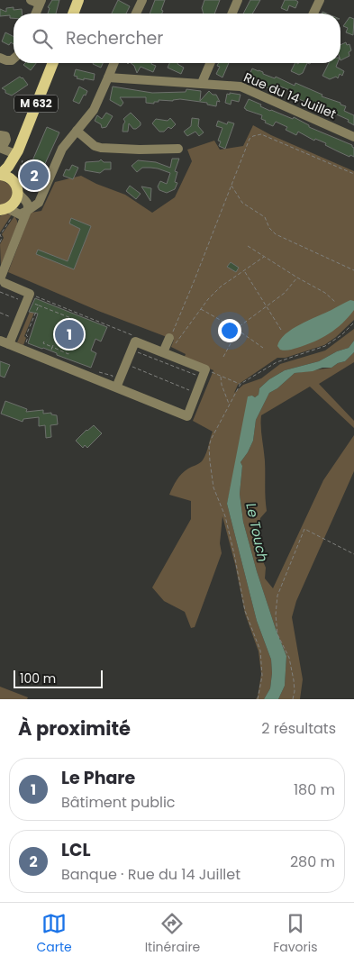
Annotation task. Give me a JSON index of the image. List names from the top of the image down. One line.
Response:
{"streets":{"main road":["M 632"],"street":["Rue du 14 Juillet"]},"water":["Le Touch"],"scale_bar":"100 m","page":{"search":"Rechercher","pins":["2","1"],"scale":"100 m","heading":["À proximité","2 résultats"],"list":[{"mark":"1","name":"Le Phare","note":"Bâtiment public","value":"180 m"},{"mark":"2","name":"LCL","note":"Banque · Rue du 14 Juillet","value":"280 m"}],"nav":["Carte","Itinéraire","Favoris"]}}
